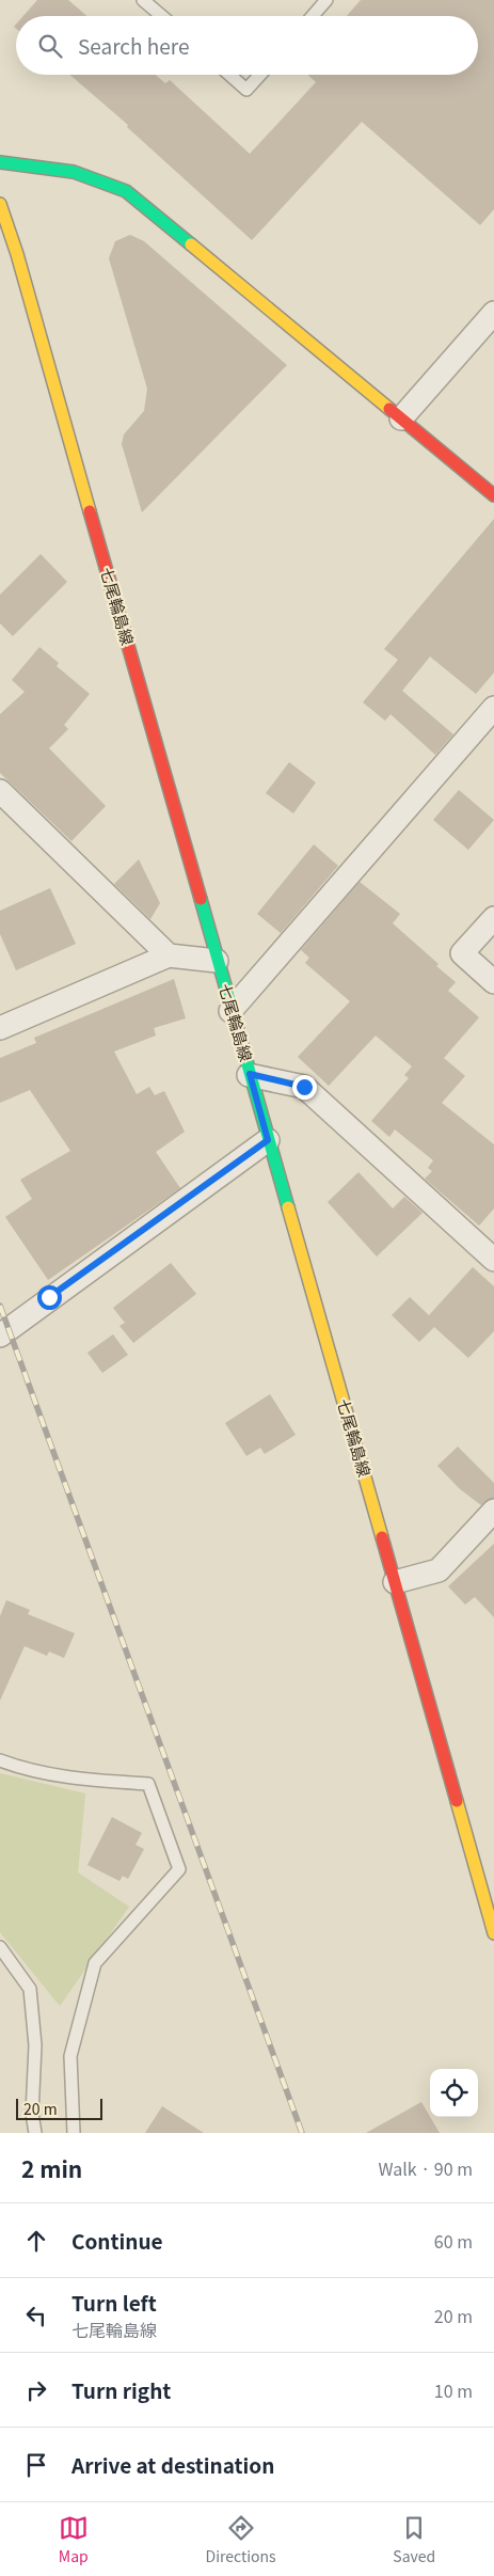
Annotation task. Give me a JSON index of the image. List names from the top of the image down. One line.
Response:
{"streets":{"main road":["七尾輪島線"]},"scale_bar":"20 m","page":{"search":"Search here","scale":"20 m","heading":["2 min","Walk · 90 m"],"list":[["Continue","60 m"],["Turn left","七尾輪島線","20 m"],["Turn right","10 m"],"Arrive at destination"],"nav":["Map","Directions","Saved"]}}
